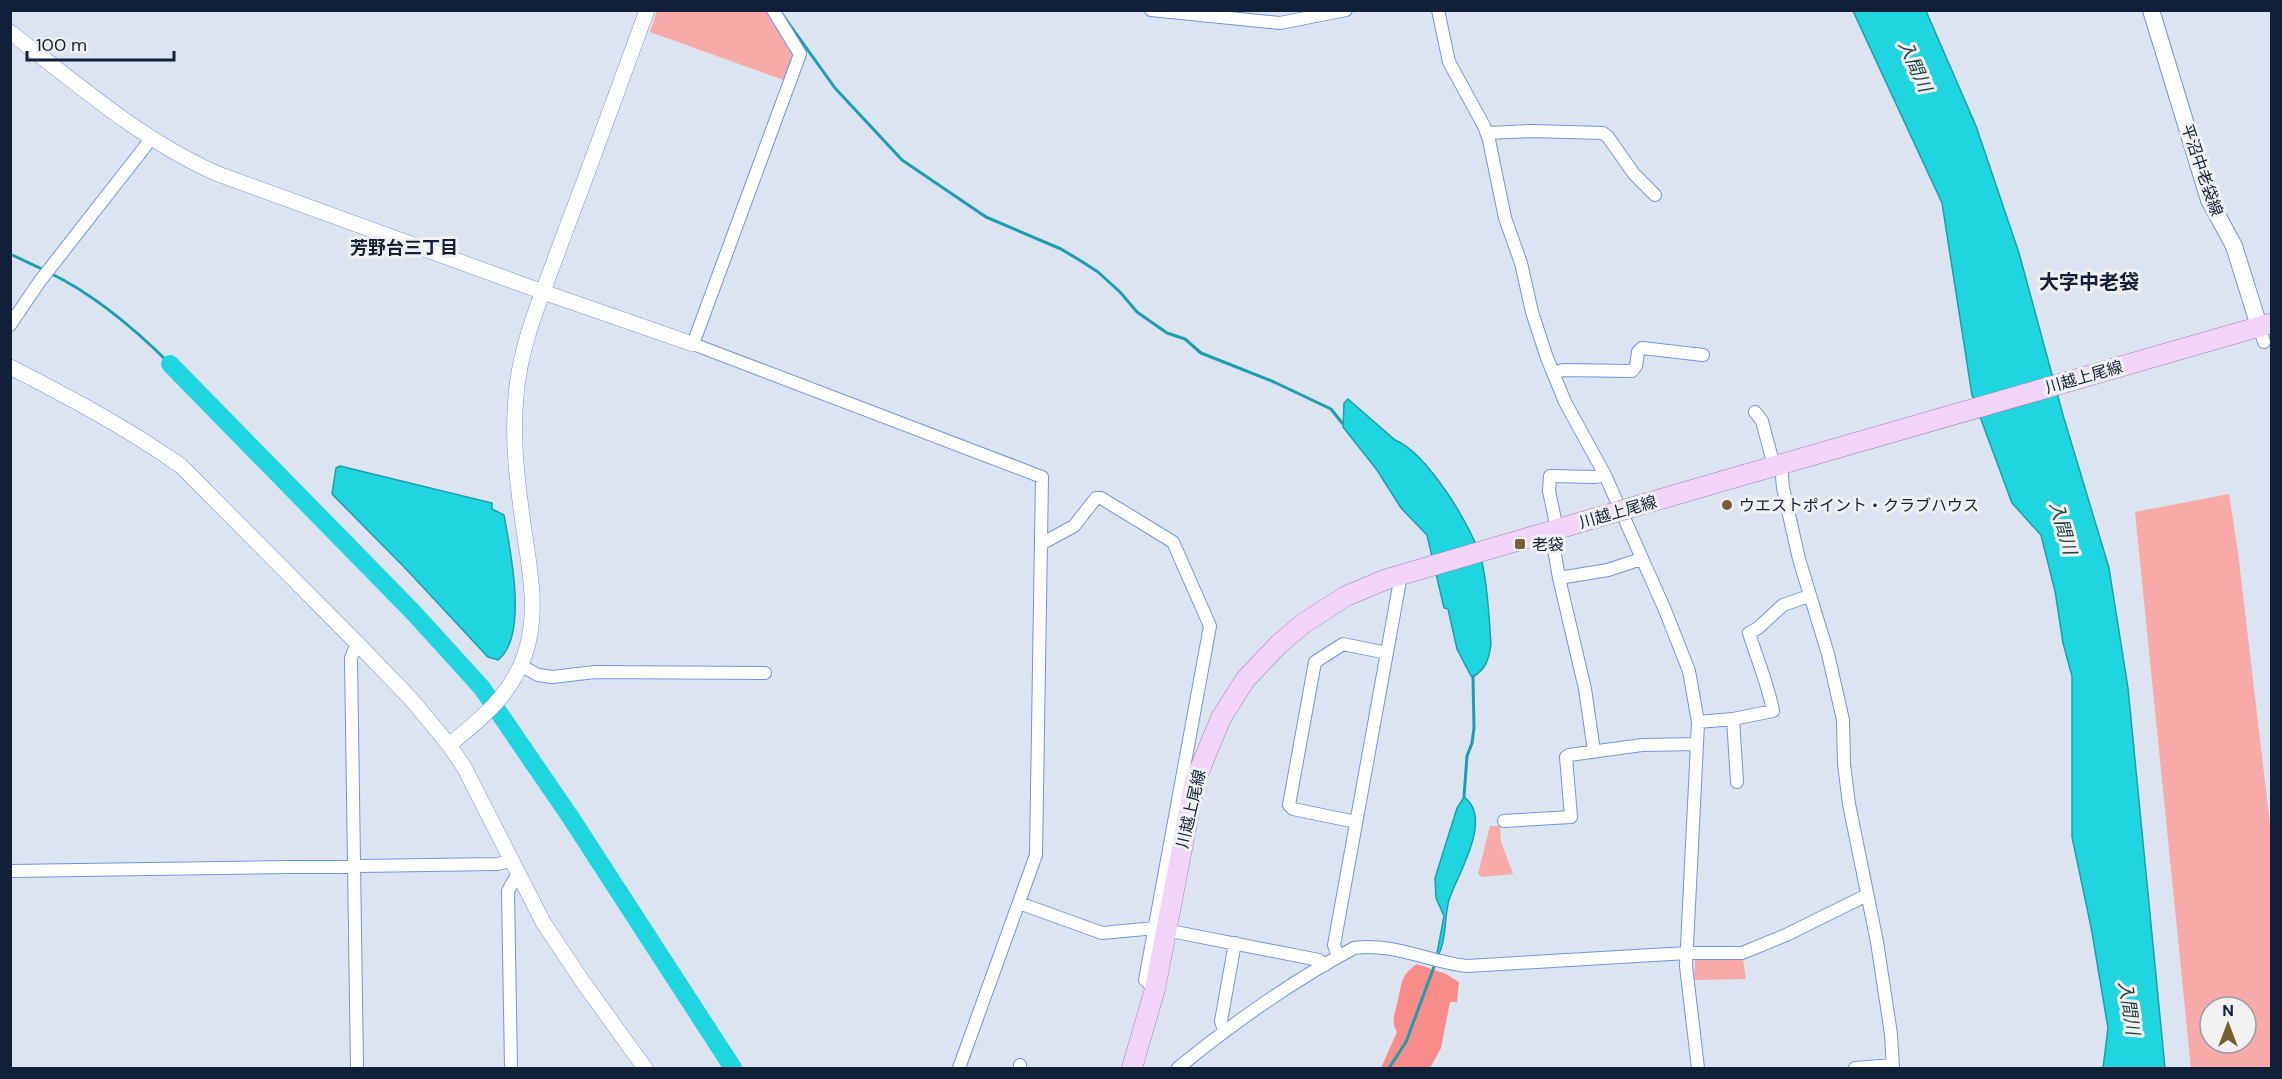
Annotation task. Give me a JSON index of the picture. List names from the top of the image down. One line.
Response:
{"streets":{"main road":["平沼中老袋線","川越上尾線"]},"crossings":[["平沼中老袋線","川越上尾線"]],"districts":["芳野台三丁目","大字中老袋"],"water":["入間川"],"places":{"other":["ウエストポイント・クラブハウス"],"transit":["老袋"]},"scale_bar":"100 m","north":"top"}
